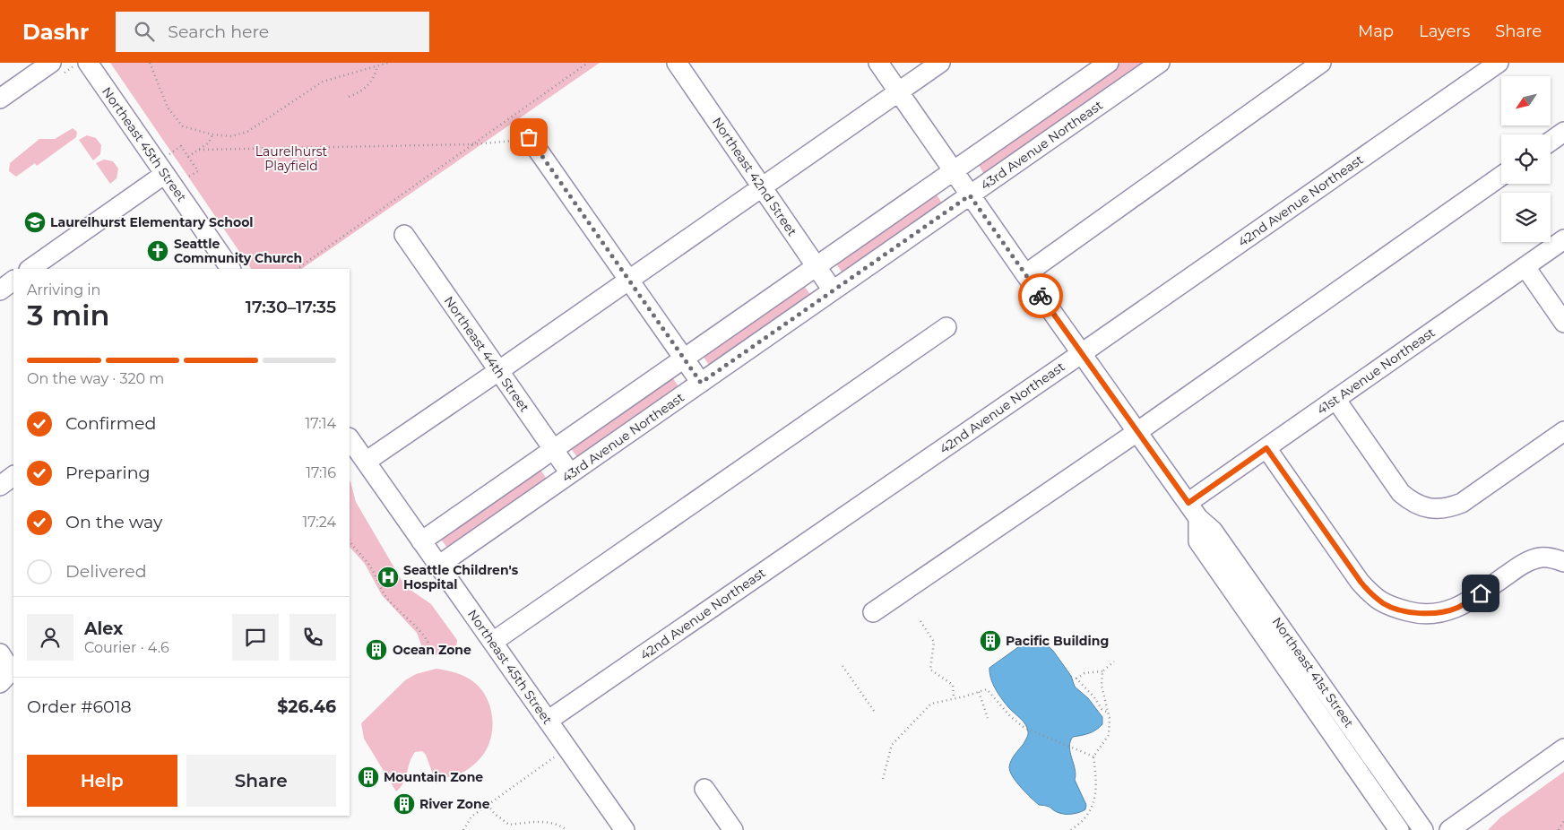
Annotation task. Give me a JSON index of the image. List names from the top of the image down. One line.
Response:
{"streets":{"street":["Northeast 45th Street","43rd Avenue Northeast","Northeast 42nd Street","42nd Avenue Northeast","Northeast 44th Street","41st Avenue Northeast","Northeast 41st Street"]},"crossings":[["Northeast 45th Street","43rd Avenue Northeast"],["Northeast 45th Street","42nd Avenue Northeast"],["43rd Avenue Northeast","Northeast 42nd Street"],["43rd Avenue Northeast","Northeast 44th Street"],["43rd Avenue Northeast","Northeast 41st Street"],["42nd Avenue Northeast","Northeast 41st Street"],["41st Avenue Northeast","Northeast 41st Street"]],"parks":["Laurelhurst Playfield"],"places":{"school or university":["Laurelhurst Elementary School"],"church":["Seattle Community Church"],"hospital":["Seattle Children's Hospital"],"building":["Pacific Building","Ocean Zone","Mountain Zone","River Zone"]},"north":"bottom left","page":{"header":"Dashr","search":"Search here","nav":["Map","Layers","Share"],"heading":["3 min","Arriving in","17:30–17:35"],"panel":["Alex","Courier · 4.6","Order #6018","$26.46"],"bar":"On the way · 320 m","list":[["Confirmed","17:14"],["Preparing","17:16"],["On the way","17:24"],"Delivered"],"buttons":["Help","Share"]}}
